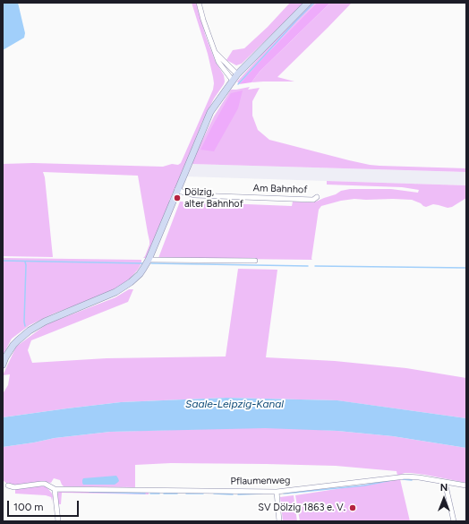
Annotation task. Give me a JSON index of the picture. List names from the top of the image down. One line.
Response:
{"streets":{"street":["Am Bahnhof","Pflaumenweg"]},"water":["Saale-Leipzig-Kanal"],"places":["Dölzig, alter Bahnhof","SV Dölzig 1863 e. V."],"scale_bar":"100 m","north":"top"}
